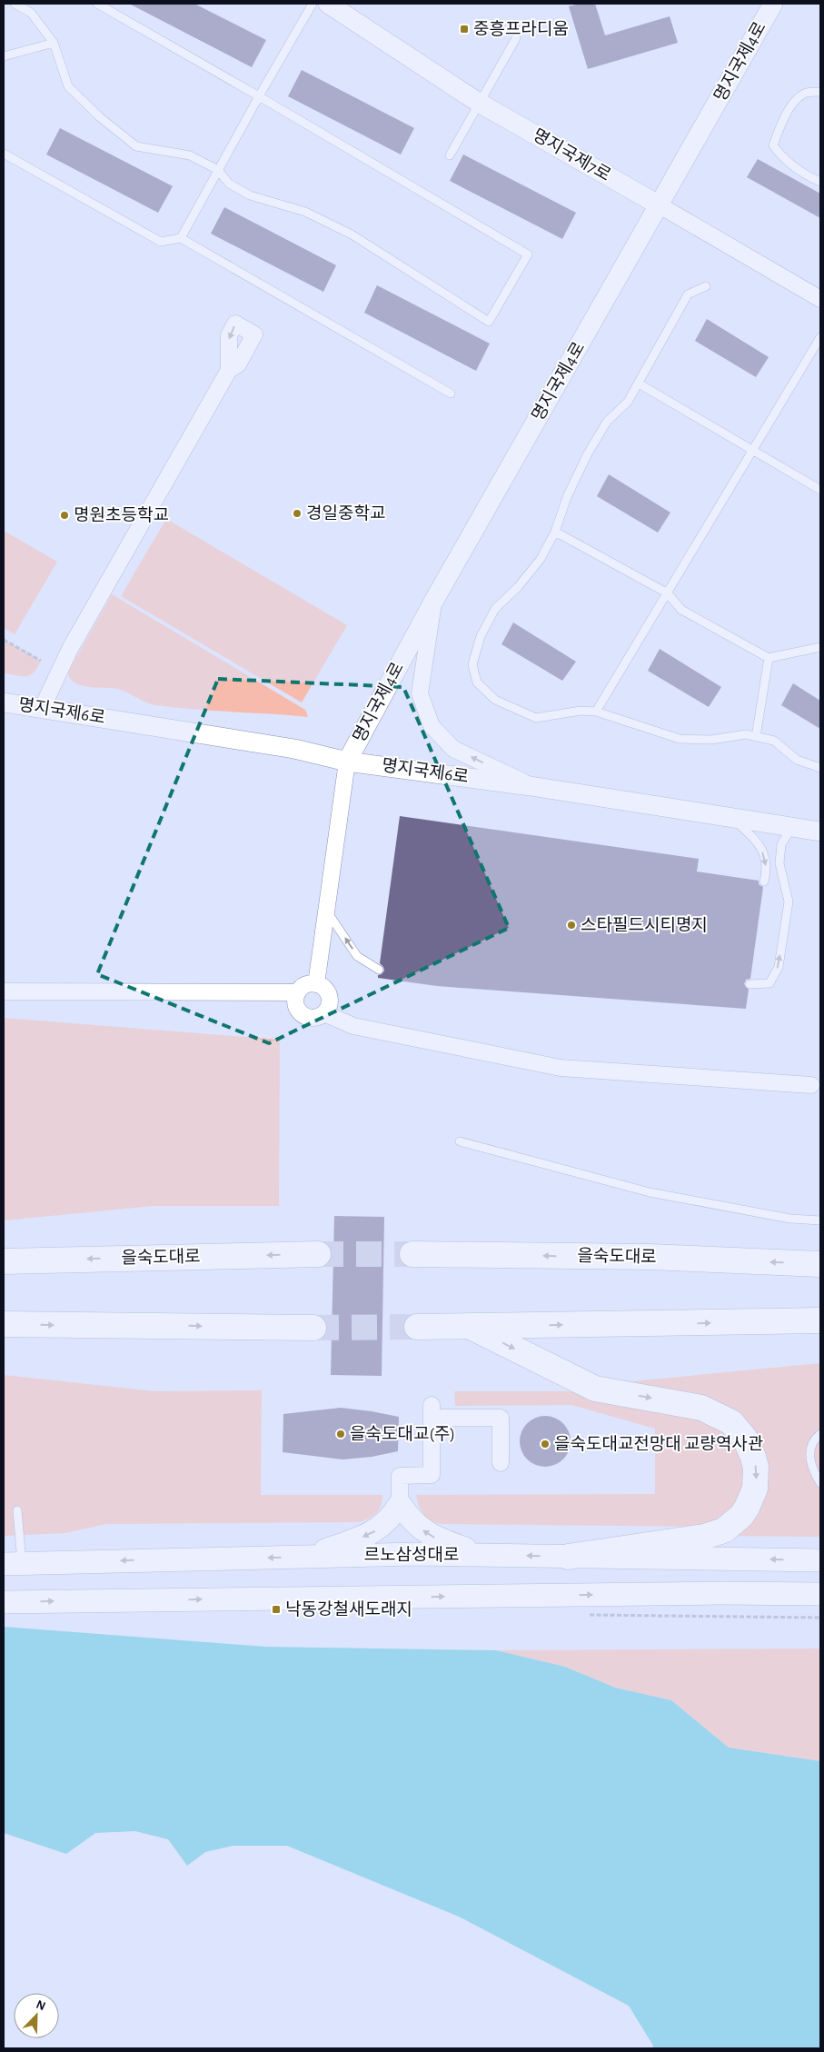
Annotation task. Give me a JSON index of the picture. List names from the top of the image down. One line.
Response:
{"streets":{"highway":["을숙도대로"],"main road":["르노삼성대로"],"street":["명지국제4로","명지국제7로","명지국제6로"]},"crossings":[["명지국제4로","명지국제7로"],["명지국제4로","명지국제6로"]],"places":{"transit":["중흥프라디움","낙동강철새도래지"],"other":["경일중학교","명원초등학교","스타필드시티명지","을숙도대교(주)","을숙도대교전망대 교량역사관"]},"north":"top right"}
